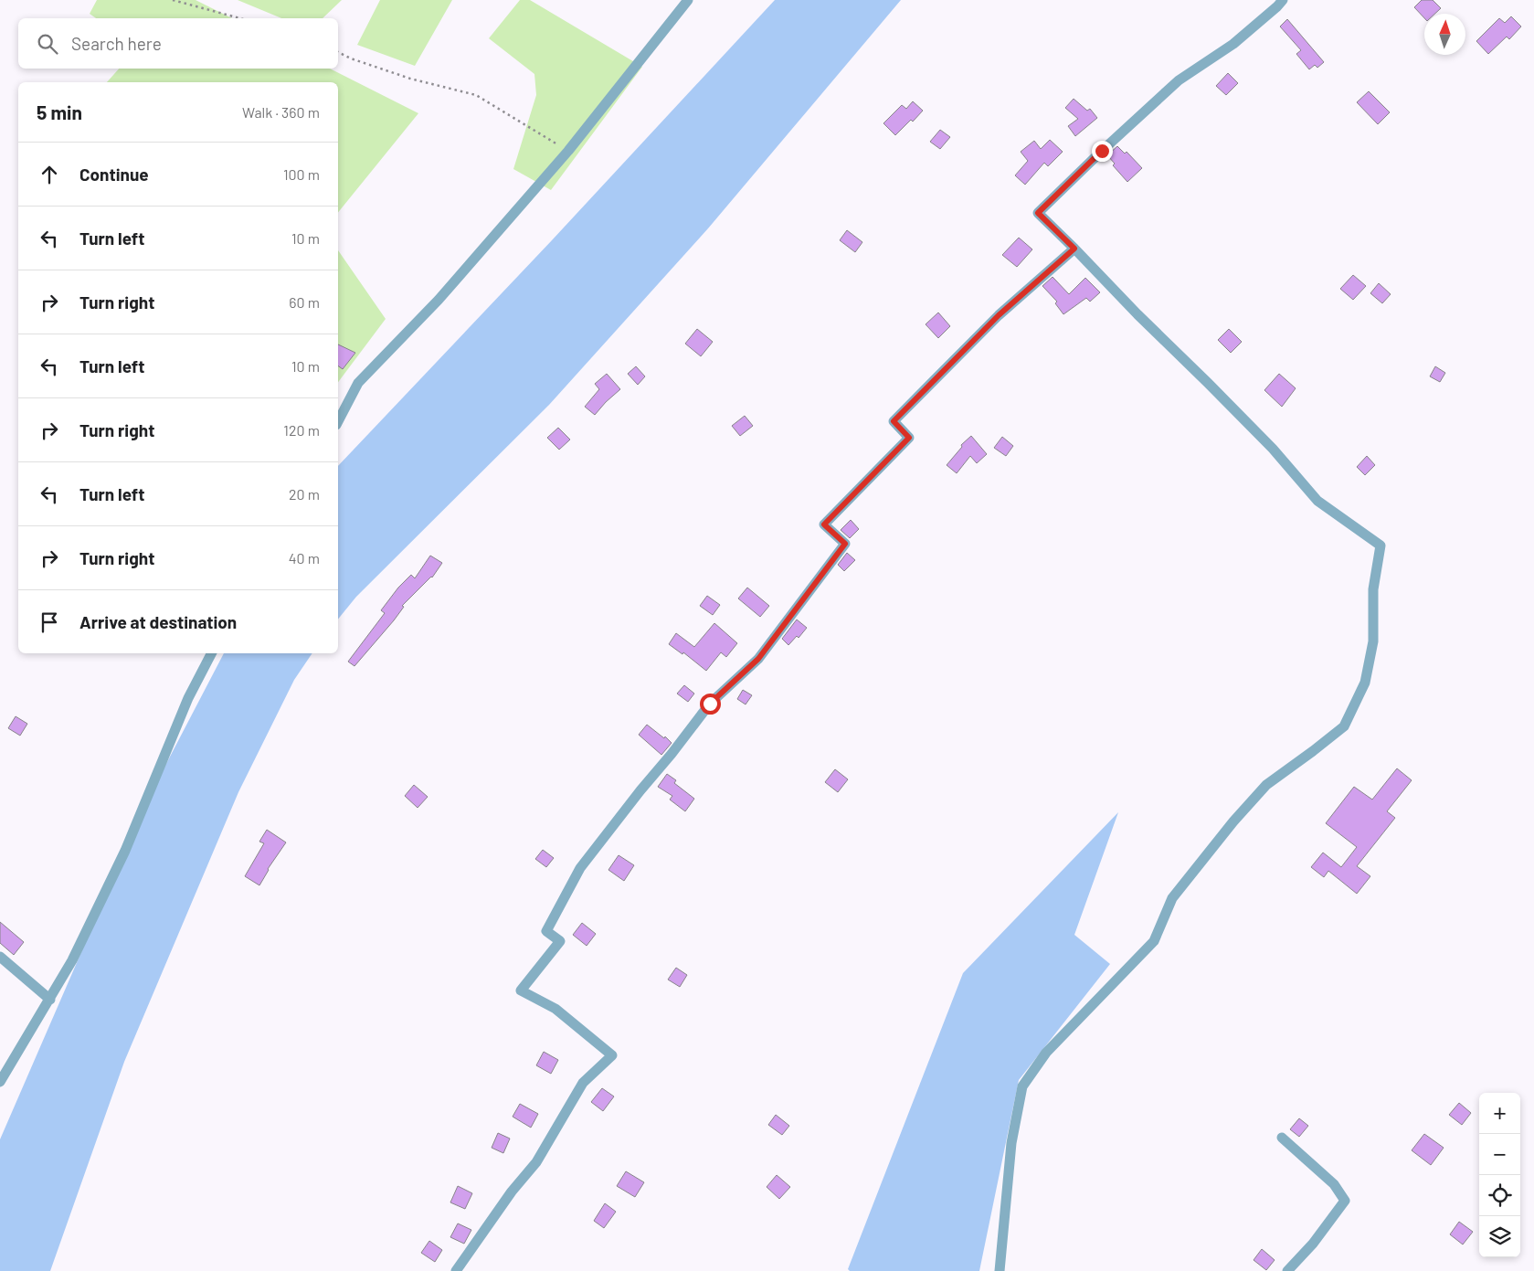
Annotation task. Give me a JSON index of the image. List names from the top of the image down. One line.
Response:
{"north":"top","page":{"search":"Search here","heading":["5 min","Walk · 360 m"],"list":[["Continue","100 m"],["Turn left","10 m"],["Turn right","60 m"],["Turn left","10 m"],["Turn right","120 m"],["Turn left","20 m"],["Turn right","40 m"],"Arrive at destination"],"map_buttons":["+","−"]}}
